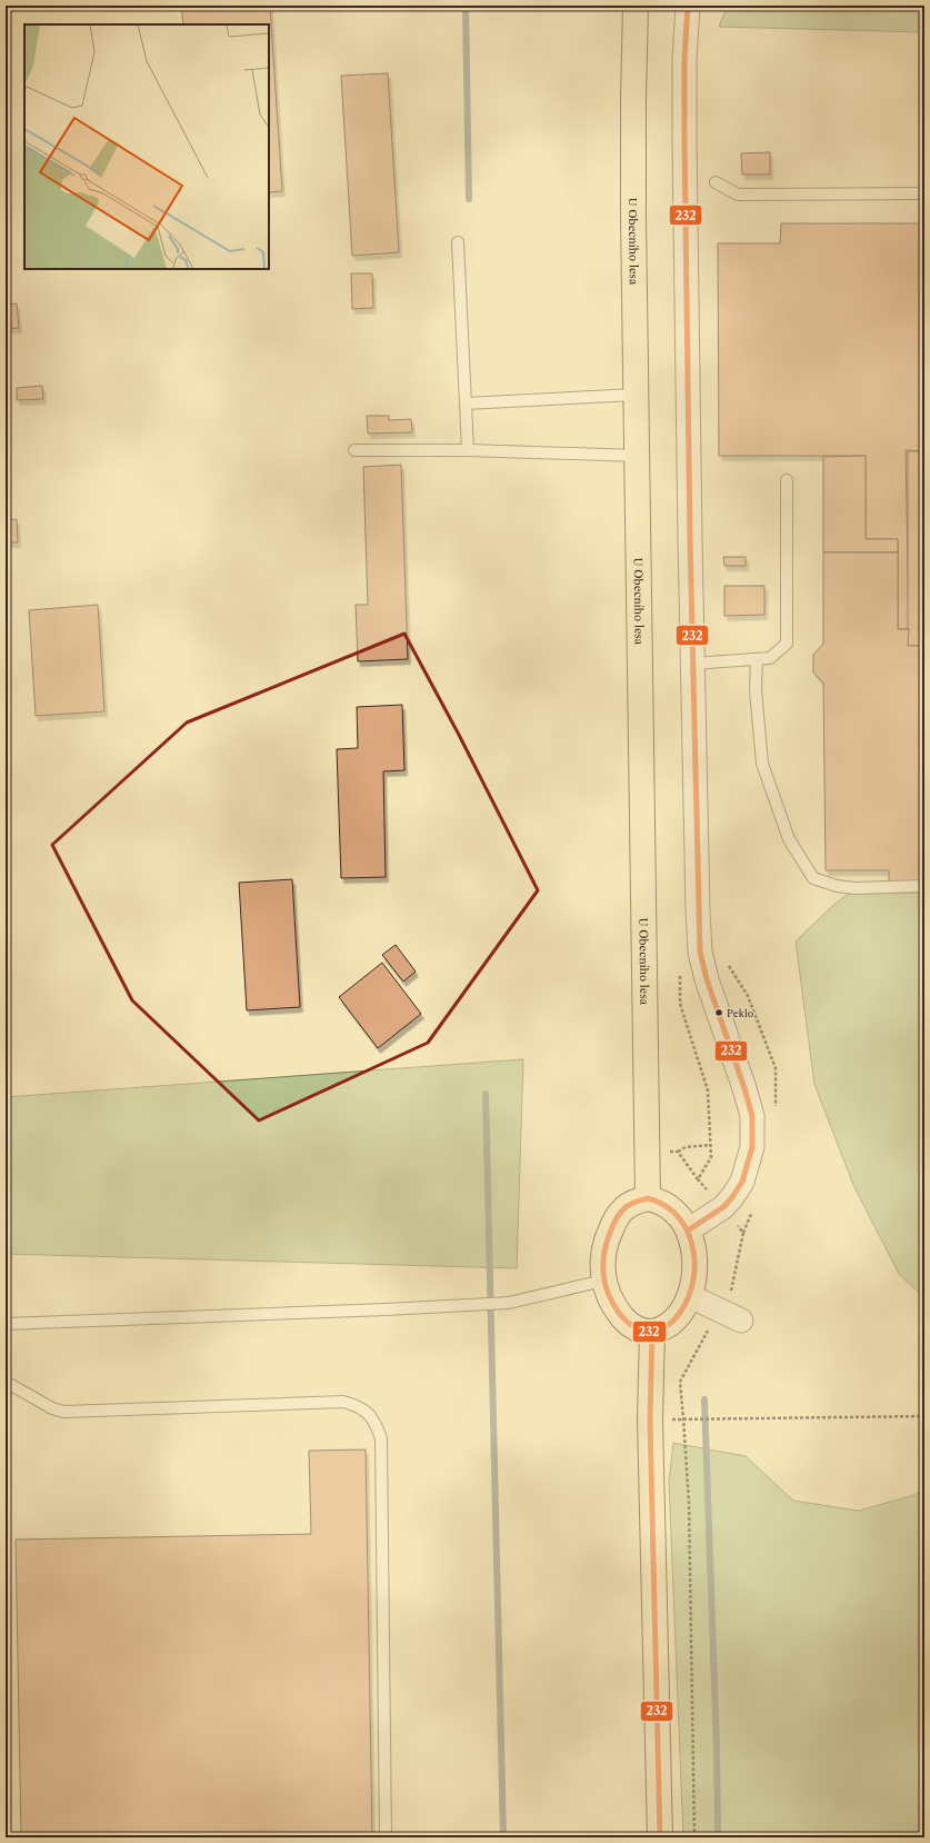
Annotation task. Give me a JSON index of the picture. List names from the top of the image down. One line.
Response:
{"streets":{"main road":["U Obecního lesa"]},"places":["Peklo"],"lines":["transit line 232"]}
